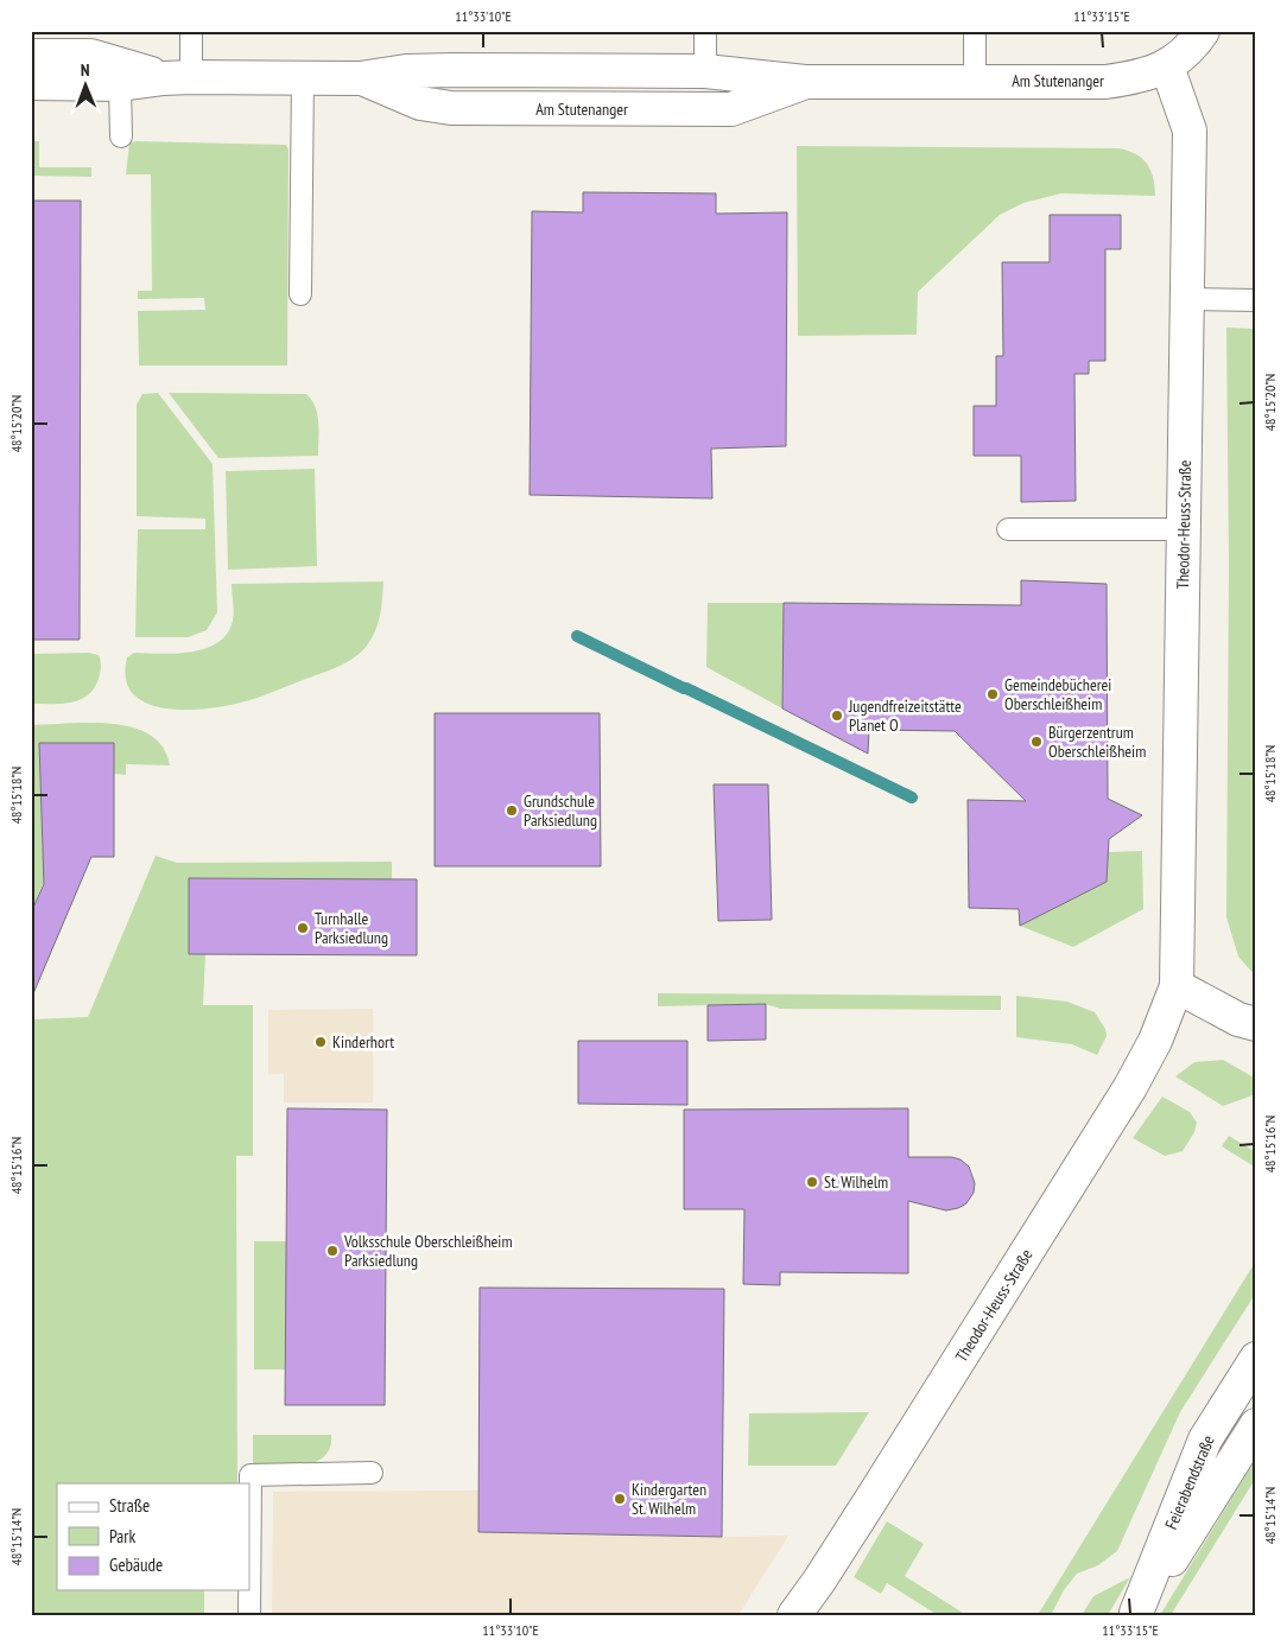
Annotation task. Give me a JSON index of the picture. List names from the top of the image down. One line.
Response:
{"streets":{"street":["Am Stutenanger","Theodor-Heuss-Straße","Feierabendstraße"]},"crossings":[["Am Stutenanger","Theodor-Heuss-Straße"]],"places":["Gemeindebücherei Oberschleißheim","Jugendfreizeitstätte Planet O","Bürgerzentrum Oberschleißheim","Grundschule Parksiedlung","Turnhalle Parksiedlung","Kinderhort","St. Wilhelm","Volksschule Oberschleißheim Parksiedlung","Kindergarten St. Wilhelm"],"legend":["Straße","Park","Gebäude"],"north":"top","coordinates":["11°33'10\"E","11°33'15\"E","48°15'20\"N","48°15'18\"N","48°15'16\"N","48°15'14\"N"]}
